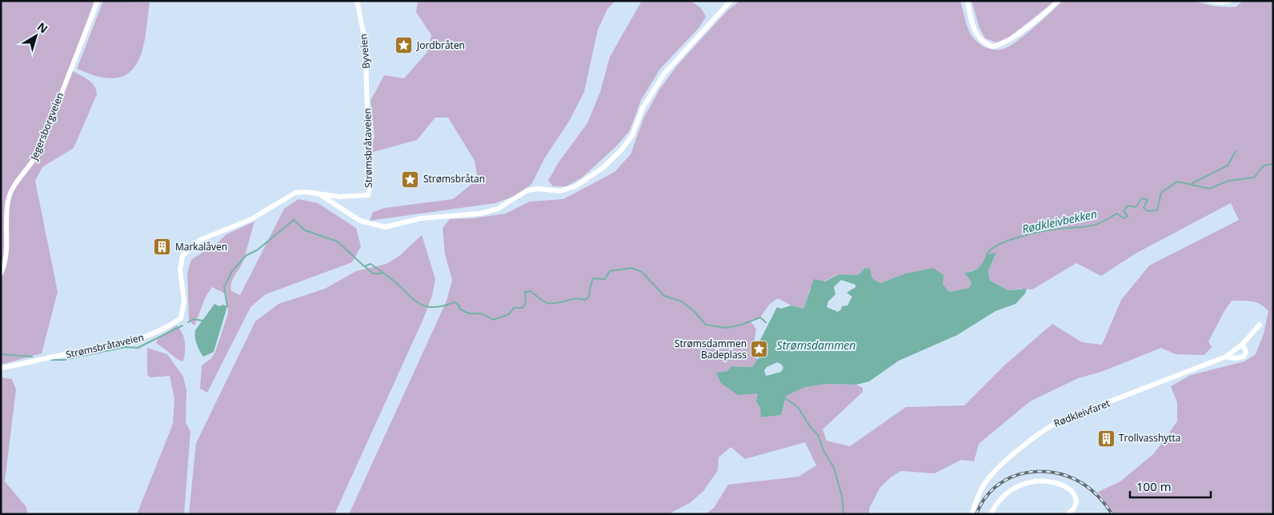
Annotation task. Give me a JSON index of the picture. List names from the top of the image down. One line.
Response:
{"streets":{"street":["Byveien","Jegersborgveien","Strømsbråtaveien","Rødkleivfaret"]},"crossings":[["Byveien","Strømsbråtaveien"]],"water":["Rødkleivbekken","Strømsdammen"],"places":{"place":["Jordbråten","Strømsbråtan","Strømsdammen Badeplass"],"building":["Markalåven","Trollvasshytta"]},"scale_bar":"100 m","north":"top right"}
